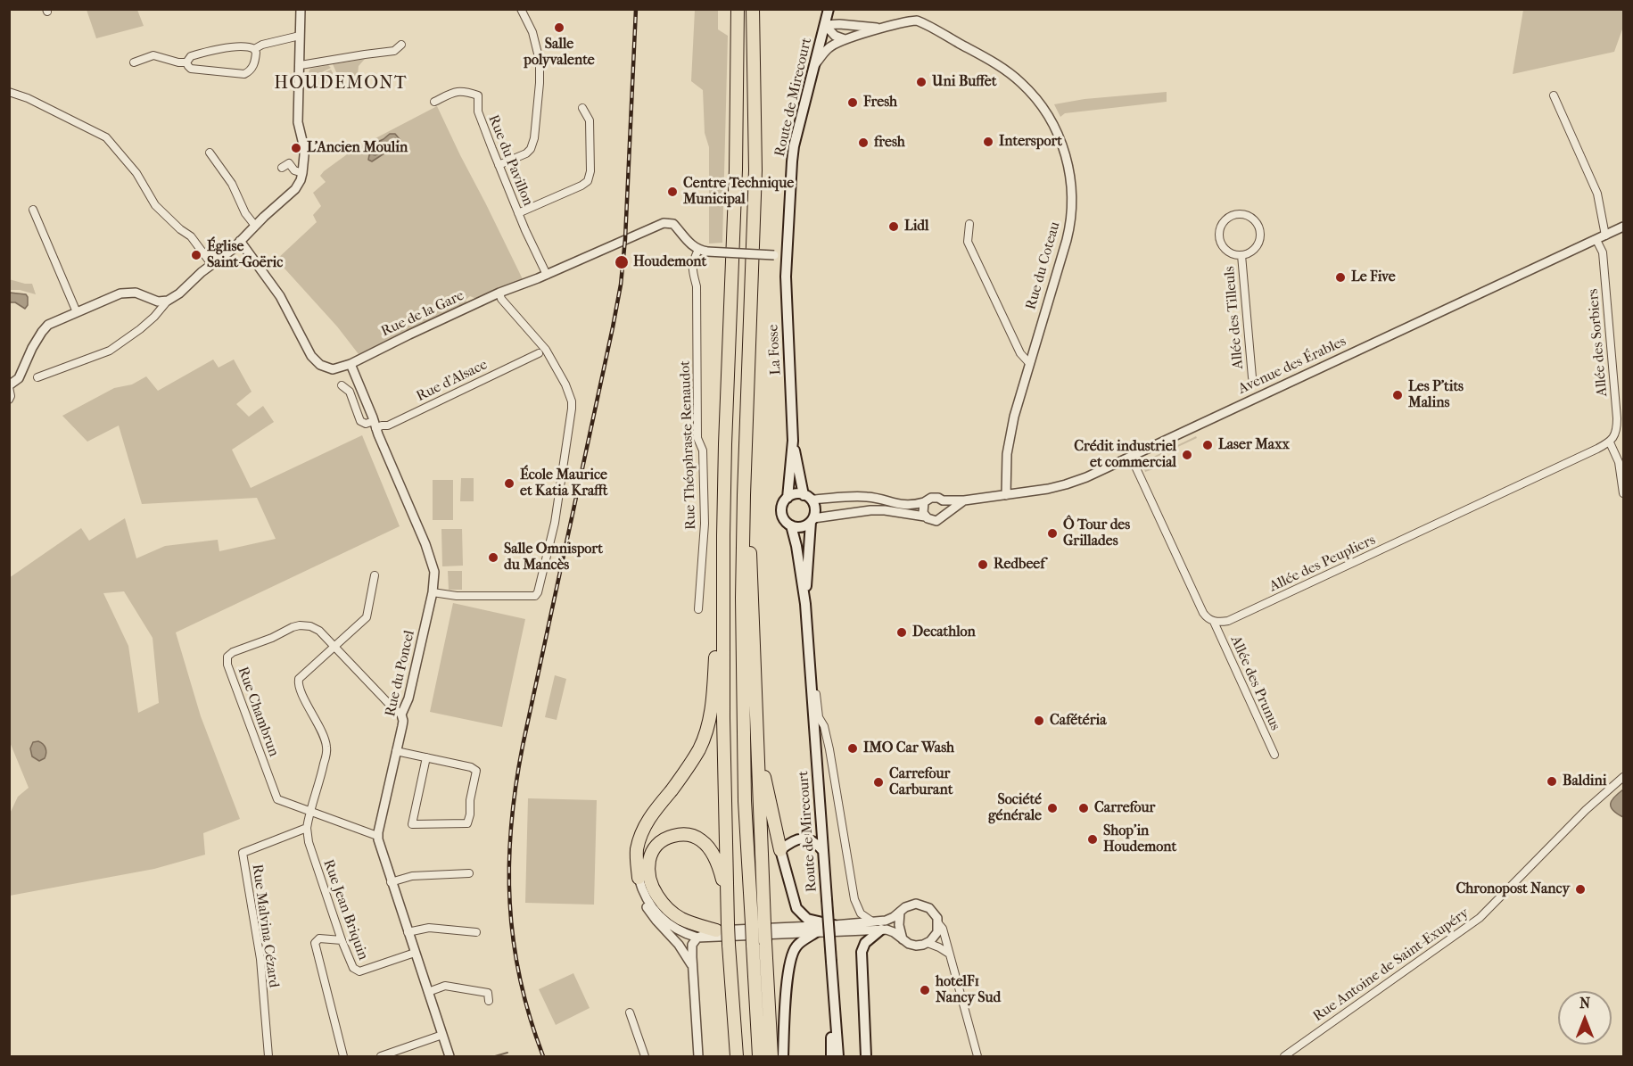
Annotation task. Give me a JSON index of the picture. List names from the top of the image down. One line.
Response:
{"streets":{"main road":["Route de Mirecourt","La Fosse"],"street":["Rue du Pavillon","Rue du Coteau","Rue de la Gare","Allée des Tilleuls","Allée des Sorbiers","Avenue des Érables","Rue d'Alsace","Rue Théophraste Renaudot","Allée des Peupliers","Rue du Poncel","Allée des Prunus","Rue Chambrun","Rue Jean Briquin","Rue Malvina Cézard","Rue Antoine de Saint-Exupéry"]},"crossings":[["Route de Mirecourt","Rue du Coteau"],["Route de Mirecourt","La Fosse"],["Rue du Pavillon","Rue de la Gare"],["Rue du Coteau","Avenue des Érables"],["Rue de la Gare","Rue Théophraste Renaudot"],["Rue de la Gare","Rue du Poncel"],["Allée des Sorbiers","Avenue des Érables"],["Allée des Sorbiers","Allée des Peupliers"],["Rue d'Alsace","Rue du Poncel"],["Allée des Peupliers","Allée des Prunus"],["Rue du Poncel","Rue Chambrun"],["Rue du Poncel","Rue Jean Briquin"],["Rue Jean Briquin","Rue Malvina Cézard"]],"districts":["HOUDEMONT"],"places":["Salle polyvalente","Uni Buffet","Fresh","Intersport","fresh","L'Ancien Moulin","Centre Technique Municipal","Lidl","Église Saint-Goëric","Houdemont","Le Five","Les P'tits Malins","Laser Maxx","Crédit industriel et commercial","École Maurice et Katia Krafft","Ô Tour des Grillades","Salle Omnisport du Mancès","Redbeef","Decathlon","Cafétéria","IMO Car Wash","Baldini","Carrefour Carburant","Société générale","Carrefour","Shop’in Houdemont","Chronopost Nancy","hotelF1 Nancy Sud"],"north":"top"}
